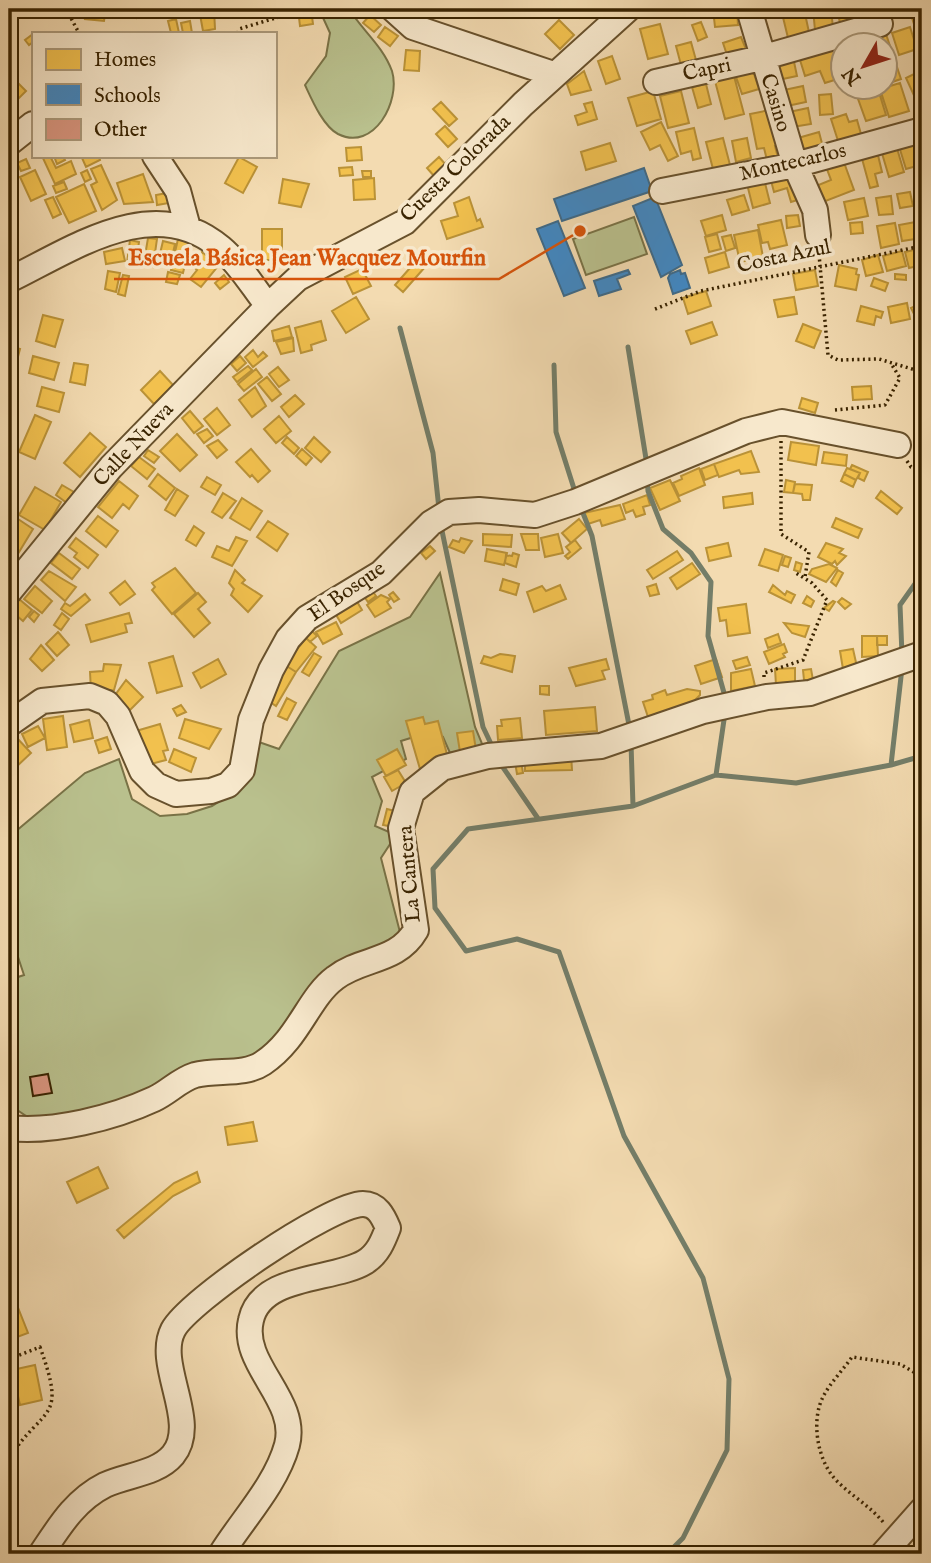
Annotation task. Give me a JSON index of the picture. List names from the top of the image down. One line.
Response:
{"streets":{"street":["Capri","Casino","Montecarlos","Cuesta Colorada","Calle Nueva","El Bosque","La Cantera"],"path":["Costa Azul"]},"crossings":[["Capri","Casino"],["Casino","Montecarlos"],["Cuesta Colorada","Calle Nueva"]],"places":["Escuela Básica Jean Wacquez Mourfin"],"legend":["Homes","Schools","Other"],"north":"bottom left"}
